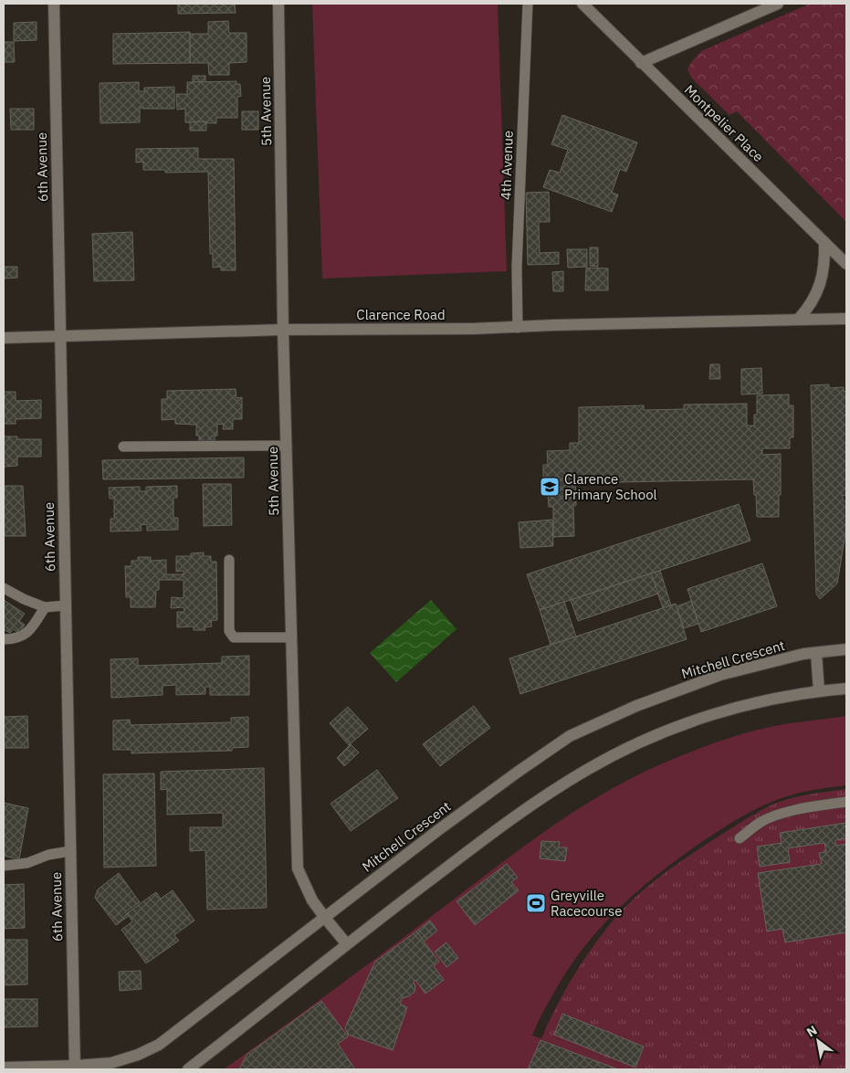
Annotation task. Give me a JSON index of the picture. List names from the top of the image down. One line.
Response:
{"streets":{"street":["5th Avenue","Montpelier Place","6th Avenue","Clarence Road","Mitchell Crescent"],"lane":["4th Avenue"]},"crossings":[["5th Avenue","Clarence Road"],["5th Avenue","Mitchell Crescent"],["4th Avenue","Clarence Road"],["6th Avenue","Clarence Road"],["6th Avenue","Mitchell Crescent"]],"places":{"school or university":["Clarence Primary School"],"sports":["Greyville Racecourse"]},"north":"top left"}
